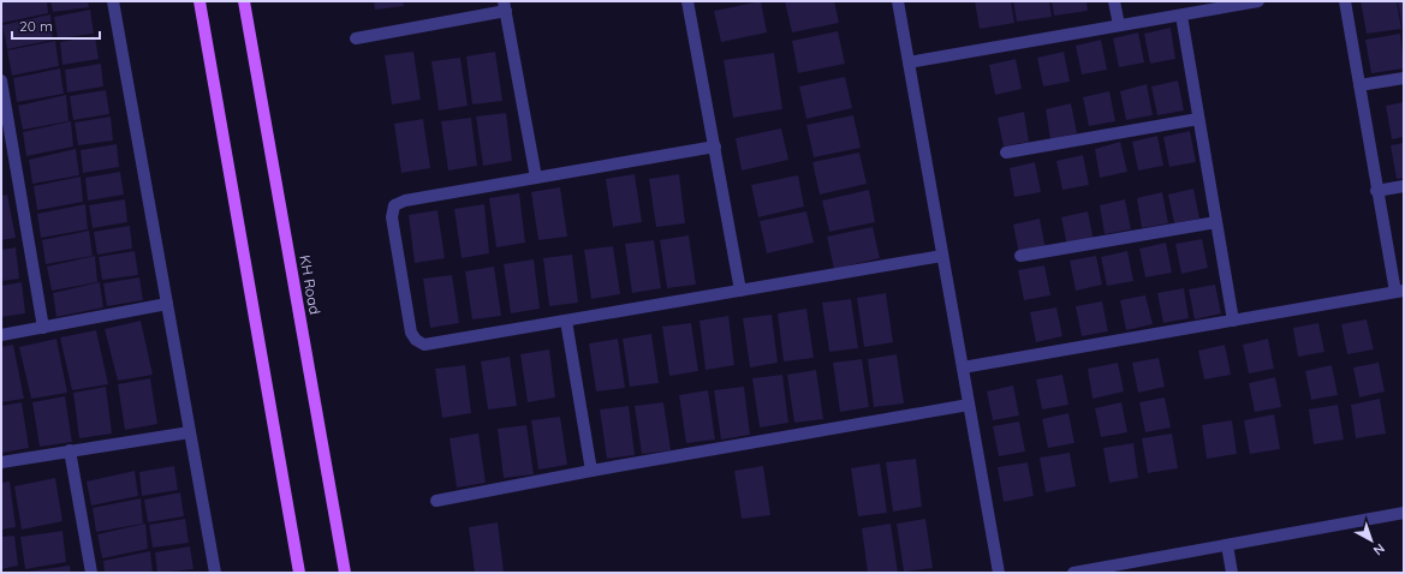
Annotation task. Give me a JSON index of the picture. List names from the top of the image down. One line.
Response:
{"streets":{"main road":["KH Road"]},"scale_bar":"20 m","north":"bottom right"}
